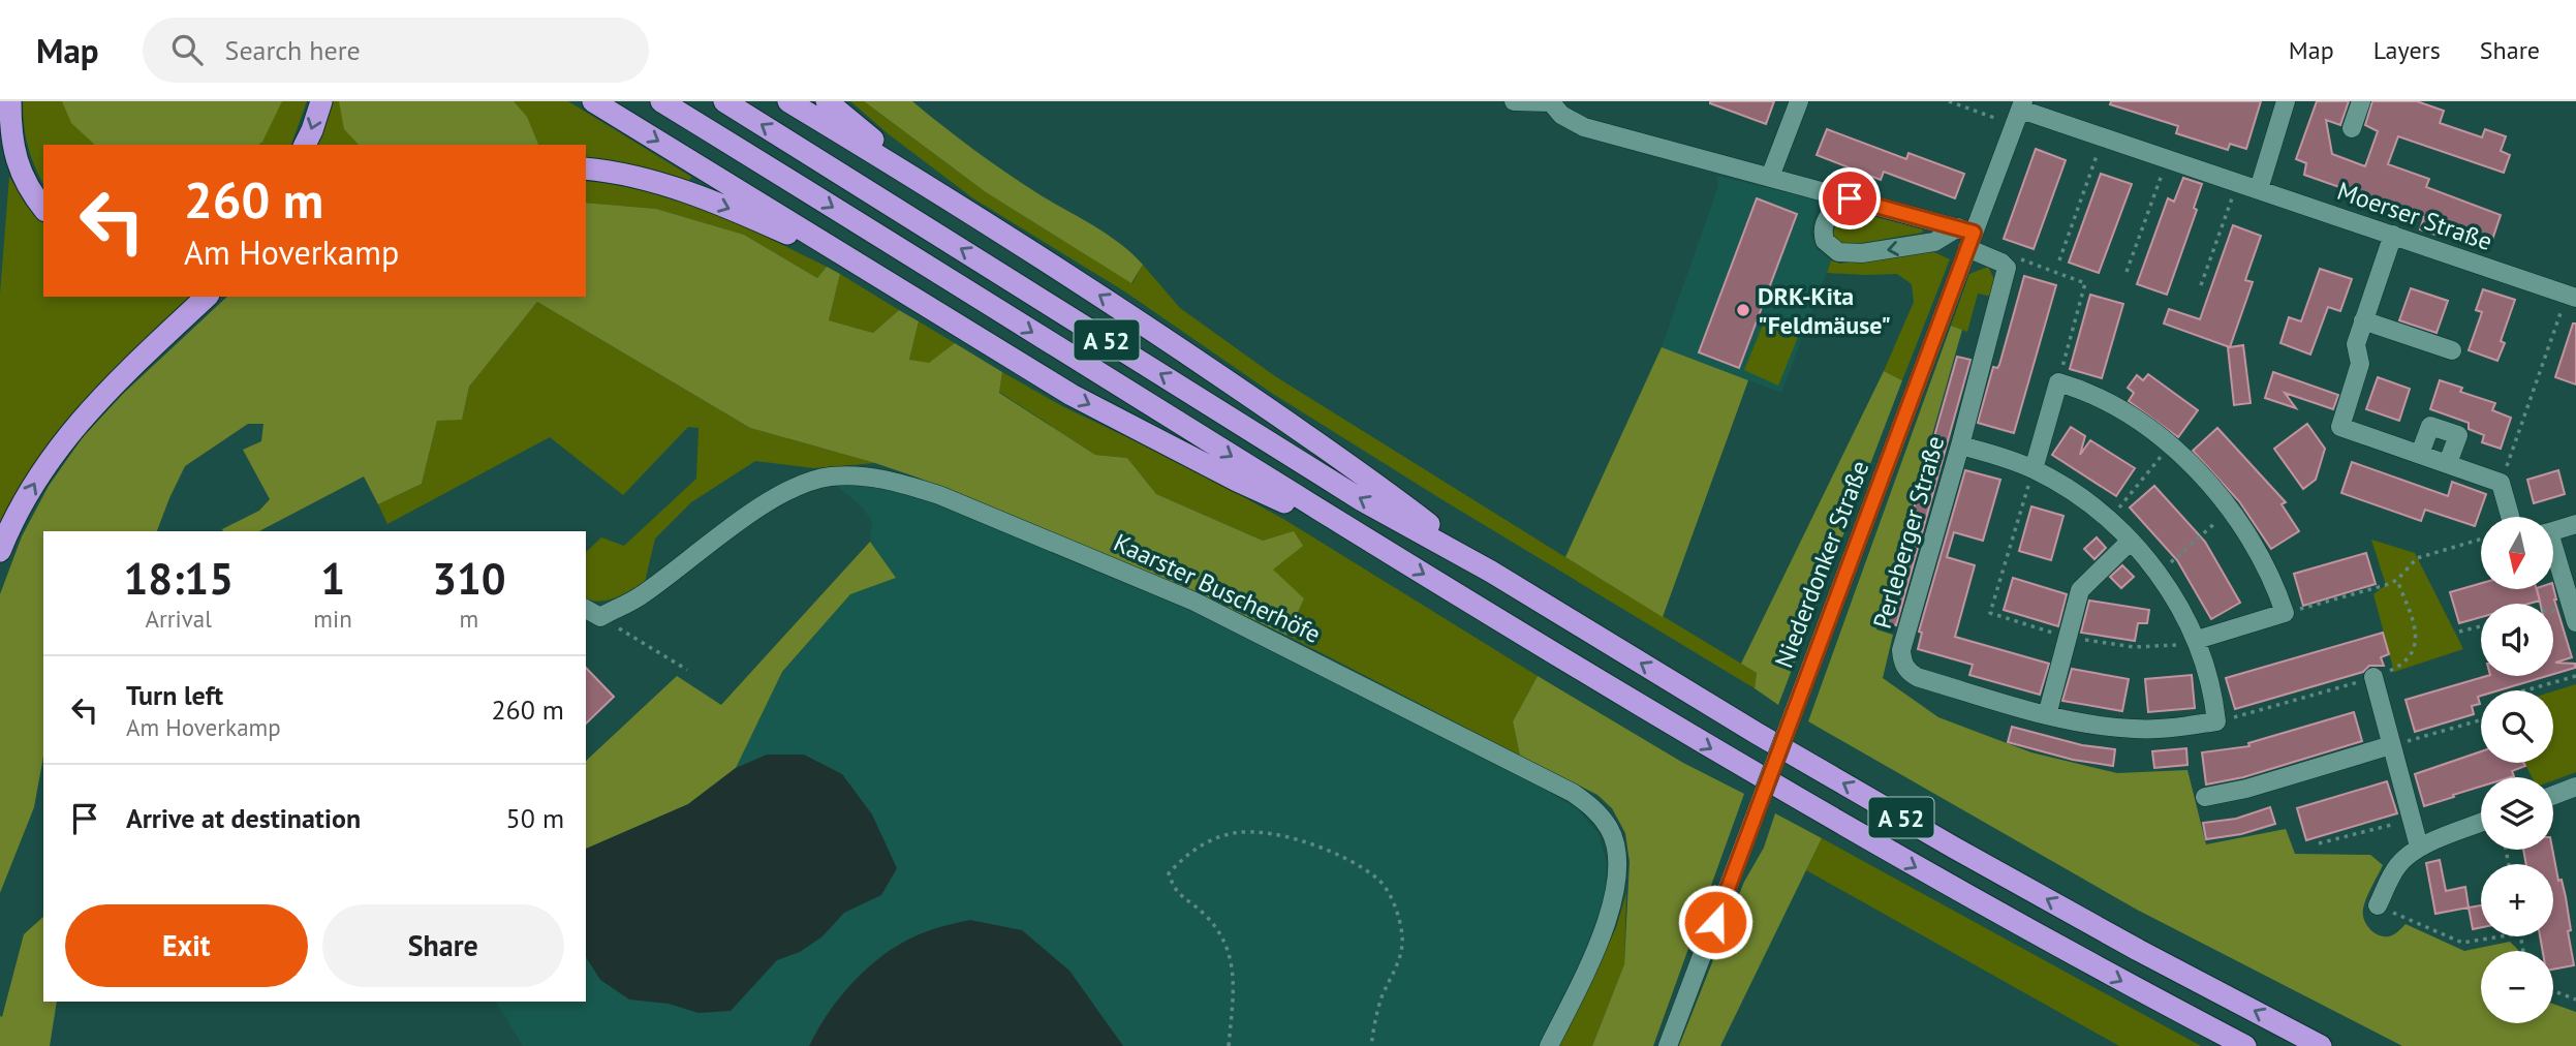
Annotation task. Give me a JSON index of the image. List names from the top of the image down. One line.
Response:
{"streets":{"highway":["A 52"],"street":["Moerser Straße","Perleberger Straße","Niederdonker Straße","Kaarster Buscherhöfe"]},"crossings":[["Moerser Straße","Niederdonker Straße"]],"places":["DRK-Kita \"Feldmäuse\""],"north":"bottom","page":{"header":"Map","search":"Search here","nav":["Map","Layers","Share"],"turn":["260 m","Am Hoverkamp"],"map_buttons":["+","−"],"eta":["18:15","Arrival","1","min","310","m"],"list":[{"name":"Turn left","note":"Am Hoverkamp","value":"260 m"},{"name":"Arrive at destination","value":"50 m"}],"buttons":["Exit","Share"]}}
